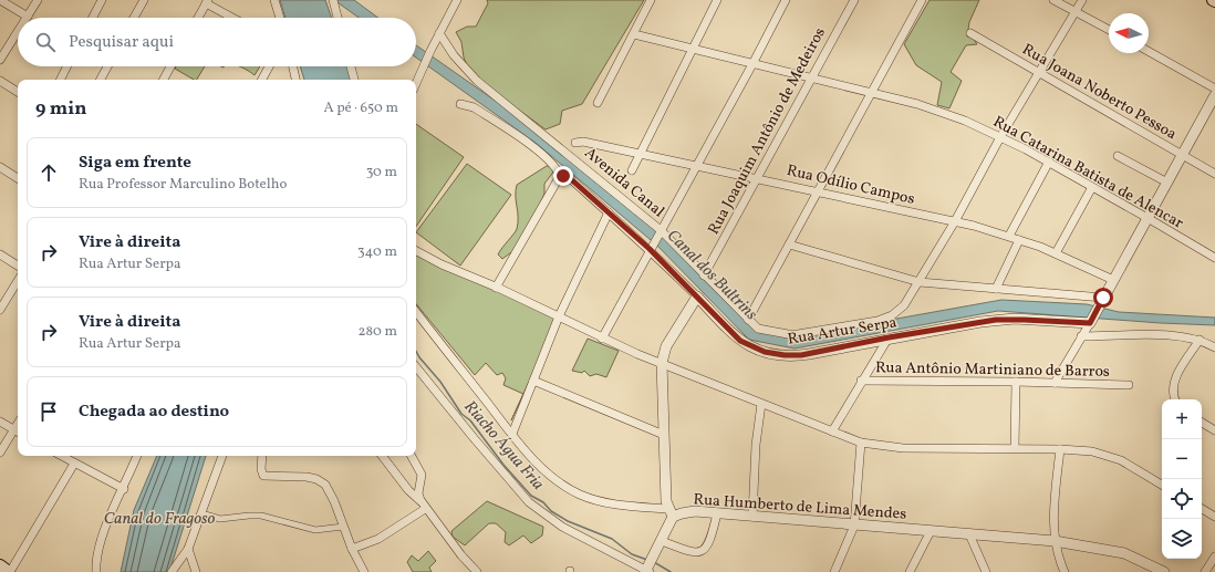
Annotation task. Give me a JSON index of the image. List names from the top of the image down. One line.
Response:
{"streets":{"street":["Rua Joana Noberto Pessoa","Rua Joaquim Antônio de Medeiros","Rua Catarina Batista de Alencar","Avenida Canal","Rua Odílio Campos","Rua Artur Serpa","Rua Antônio Martiniano de Barros","Rua Humberto de Lima Mendes"]},"crossings":[["Rua Joaquim Antônio de Medeiros","Rua Catarina Batista de Alencar"],["Rua Joaquim Antônio de Medeiros","Avenida Canal"],["Rua Joaquim Antônio de Medeiros","Rua Odílio Campos"]],"water":["Canal dos Bultrins","Riacho Água Fria","Canal do Fragoso"],"north":"left","page":{"search":"Pesquisar aqui","heading":["9 min","A pé · 650 m"],"list":[["Siga em frente","Rua Professor Marculino Botelho","30 m"],["Vire à direita","Rua Artur Serpa","340 m"],["Vire à direita","Rua Artur Serpa","280 m"],"Chegada ao destino"],"map_buttons":["+","−"]}}
